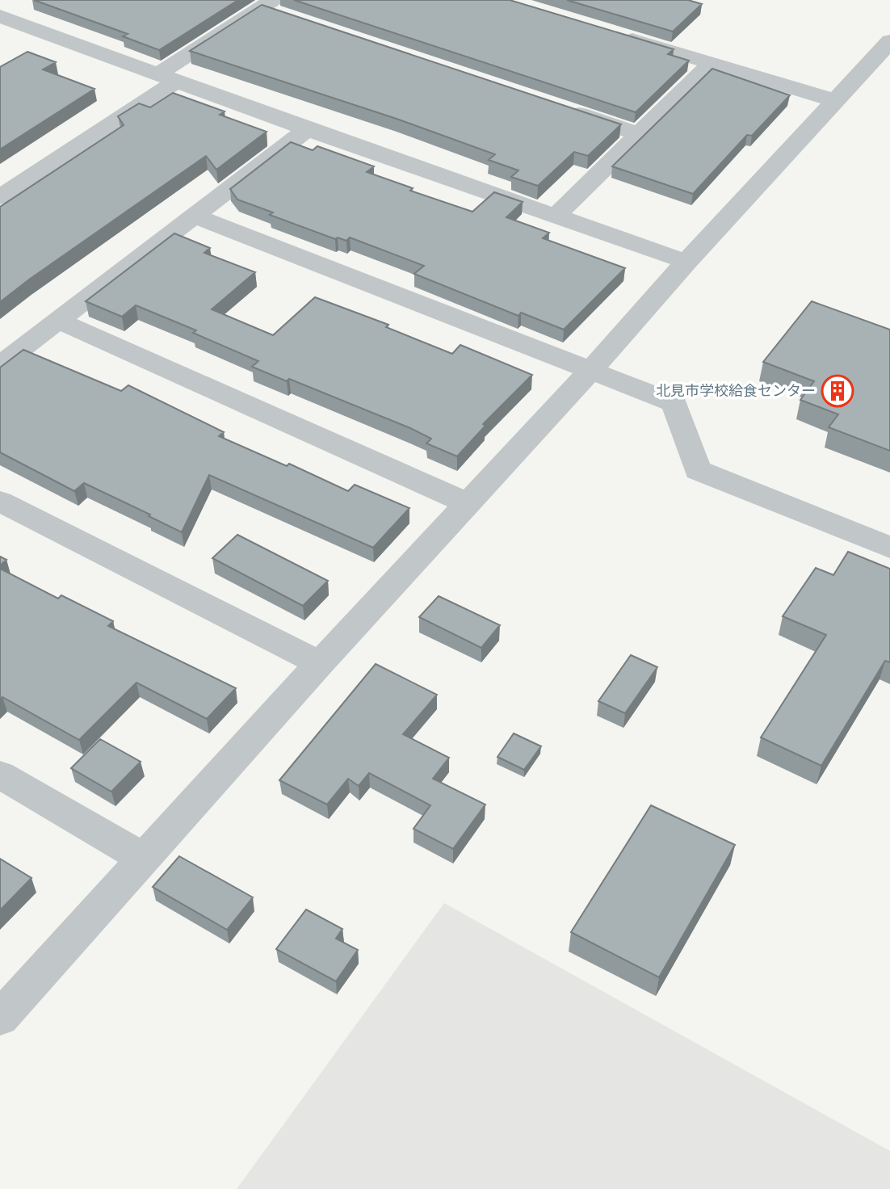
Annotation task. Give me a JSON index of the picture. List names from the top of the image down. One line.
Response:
{"places":{"building":["北見市学校給食センター"]}}
